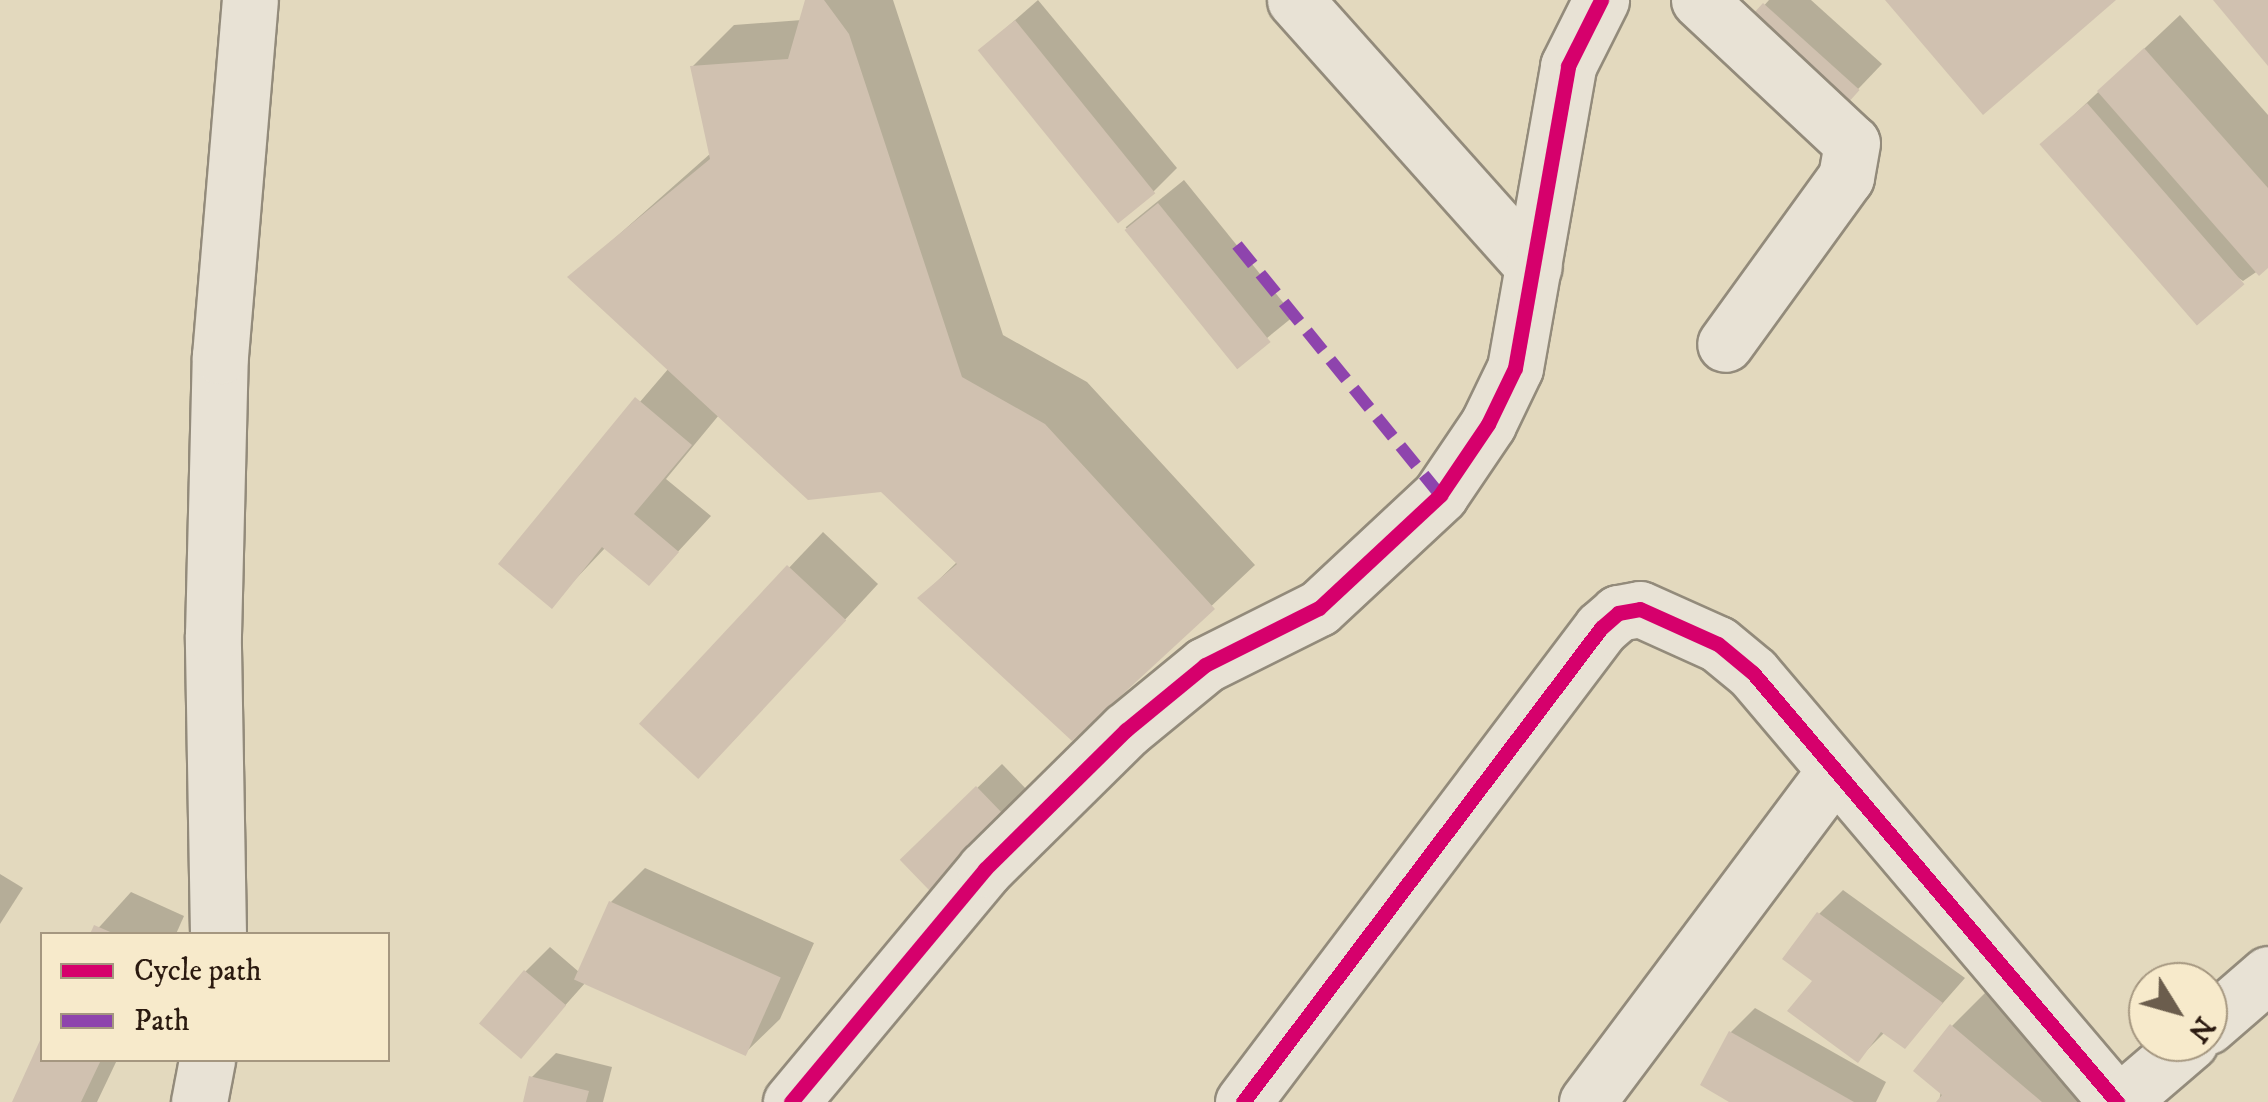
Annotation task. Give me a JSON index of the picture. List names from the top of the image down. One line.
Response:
{"legend":["Cycle path","Path"],"north":"bottom right"}
